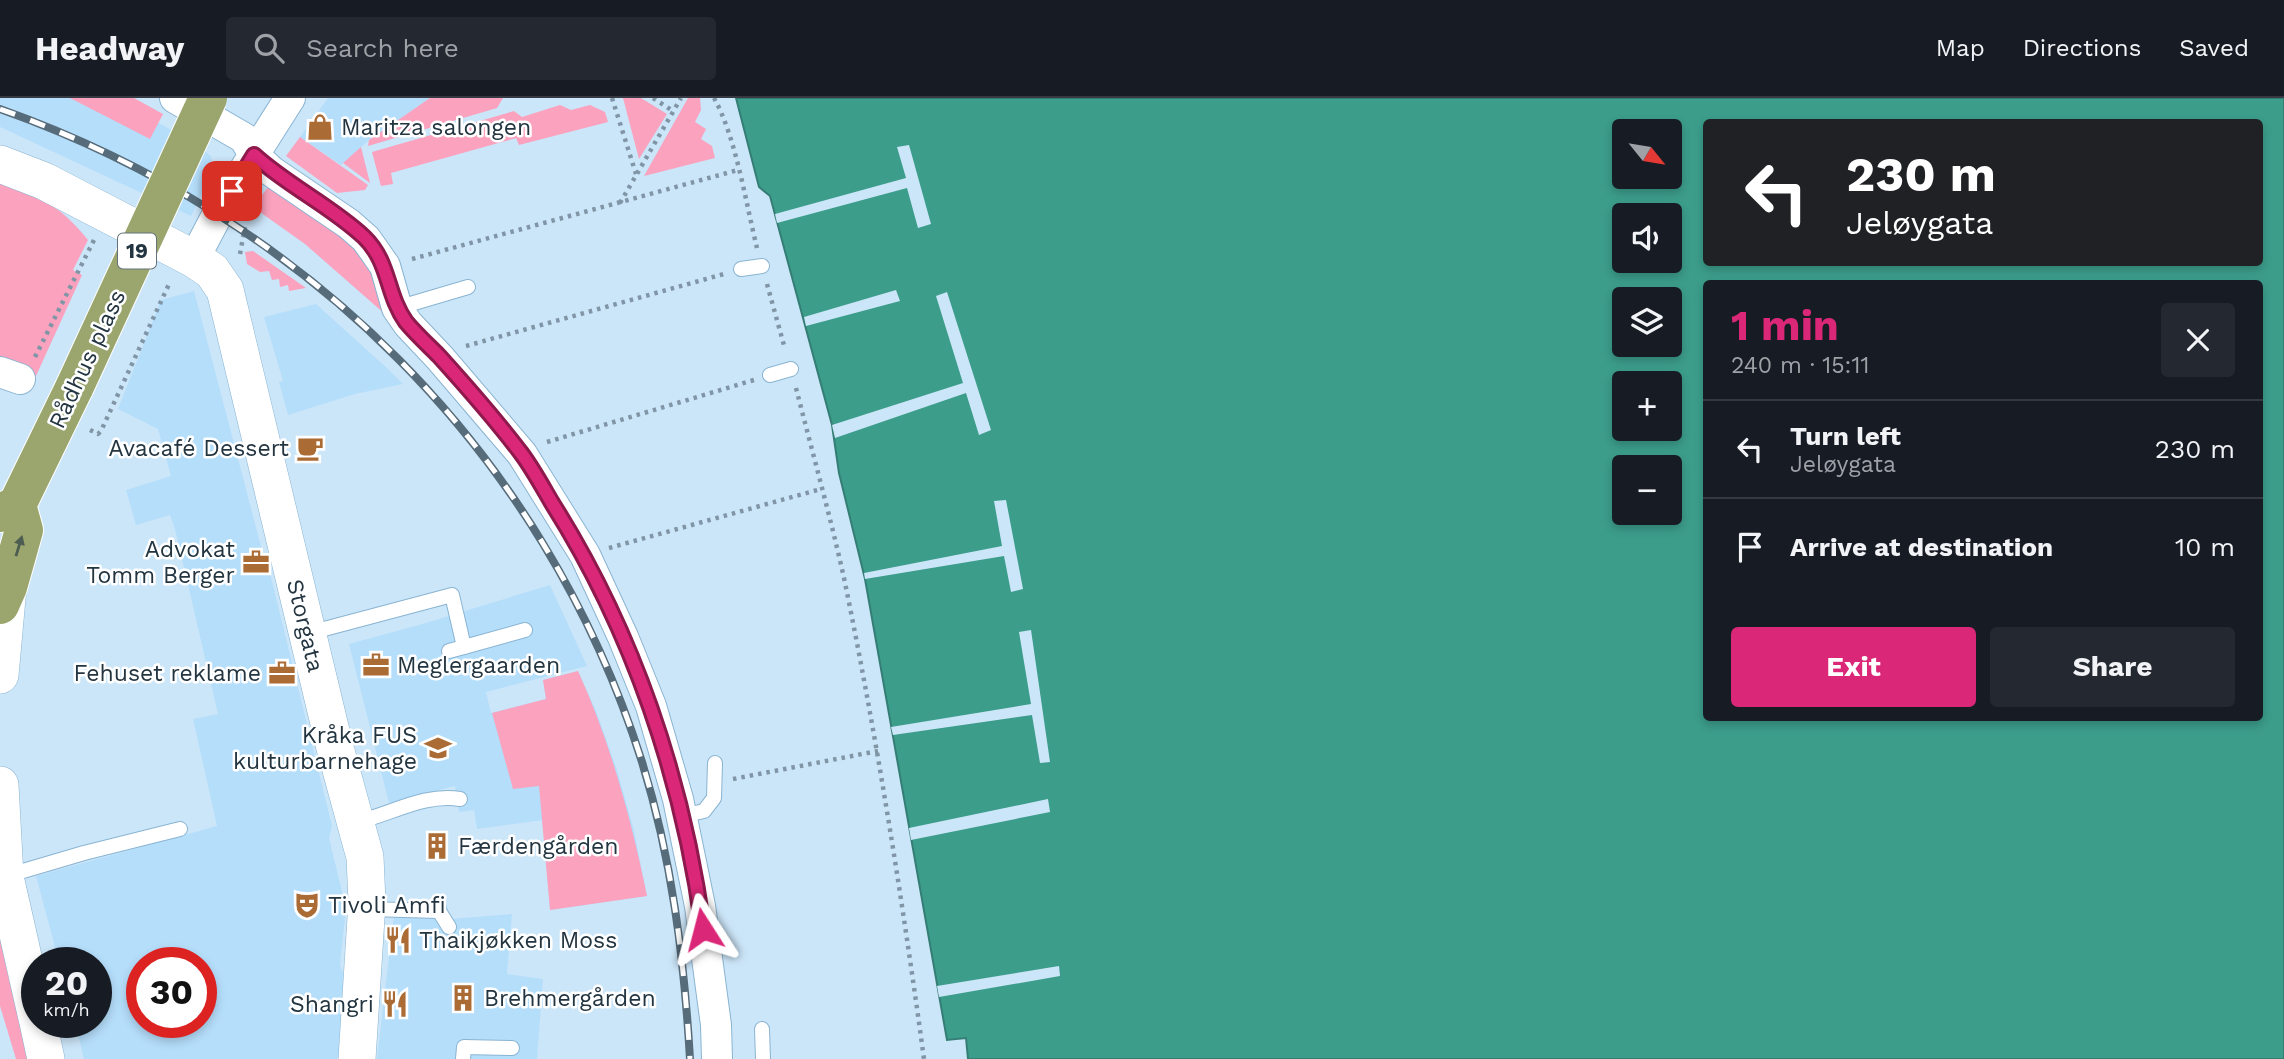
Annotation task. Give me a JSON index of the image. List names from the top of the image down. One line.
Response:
{"streets":{"highway":["19","Rådhus plass"],"street":["Storgata"]},"places":{"shop":["Maritza salongen"],"cafe":["Avacafé Dessert"],"office":["Advokat Tomm Berger","Meglergaarden","Fehuset reklame"],"school or university":["Kråka FUS kulturbarnehage"],"building":["Færdengården","Brehmergården"],"theatre":["Tivoli Amfi"],"restaurant":["Thaikjøkken Moss","Shangri"]},"north":"bottom right","page":{"header":"Headway","search":"Search here","nav":["Map","Directions","Saved"],"map_buttons":["+","−"],"turn":["230 m","Jeløygata"],"heading":["1 min","240 m · 15:11"],"list":[{"name":"Turn left","note":"Jeløygata","value":"230 m"},{"name":"Arrive at destination","value":"10 m"}],"buttons":["Exit","Share"],"speed":"20 km/h","limit":"30"}}
